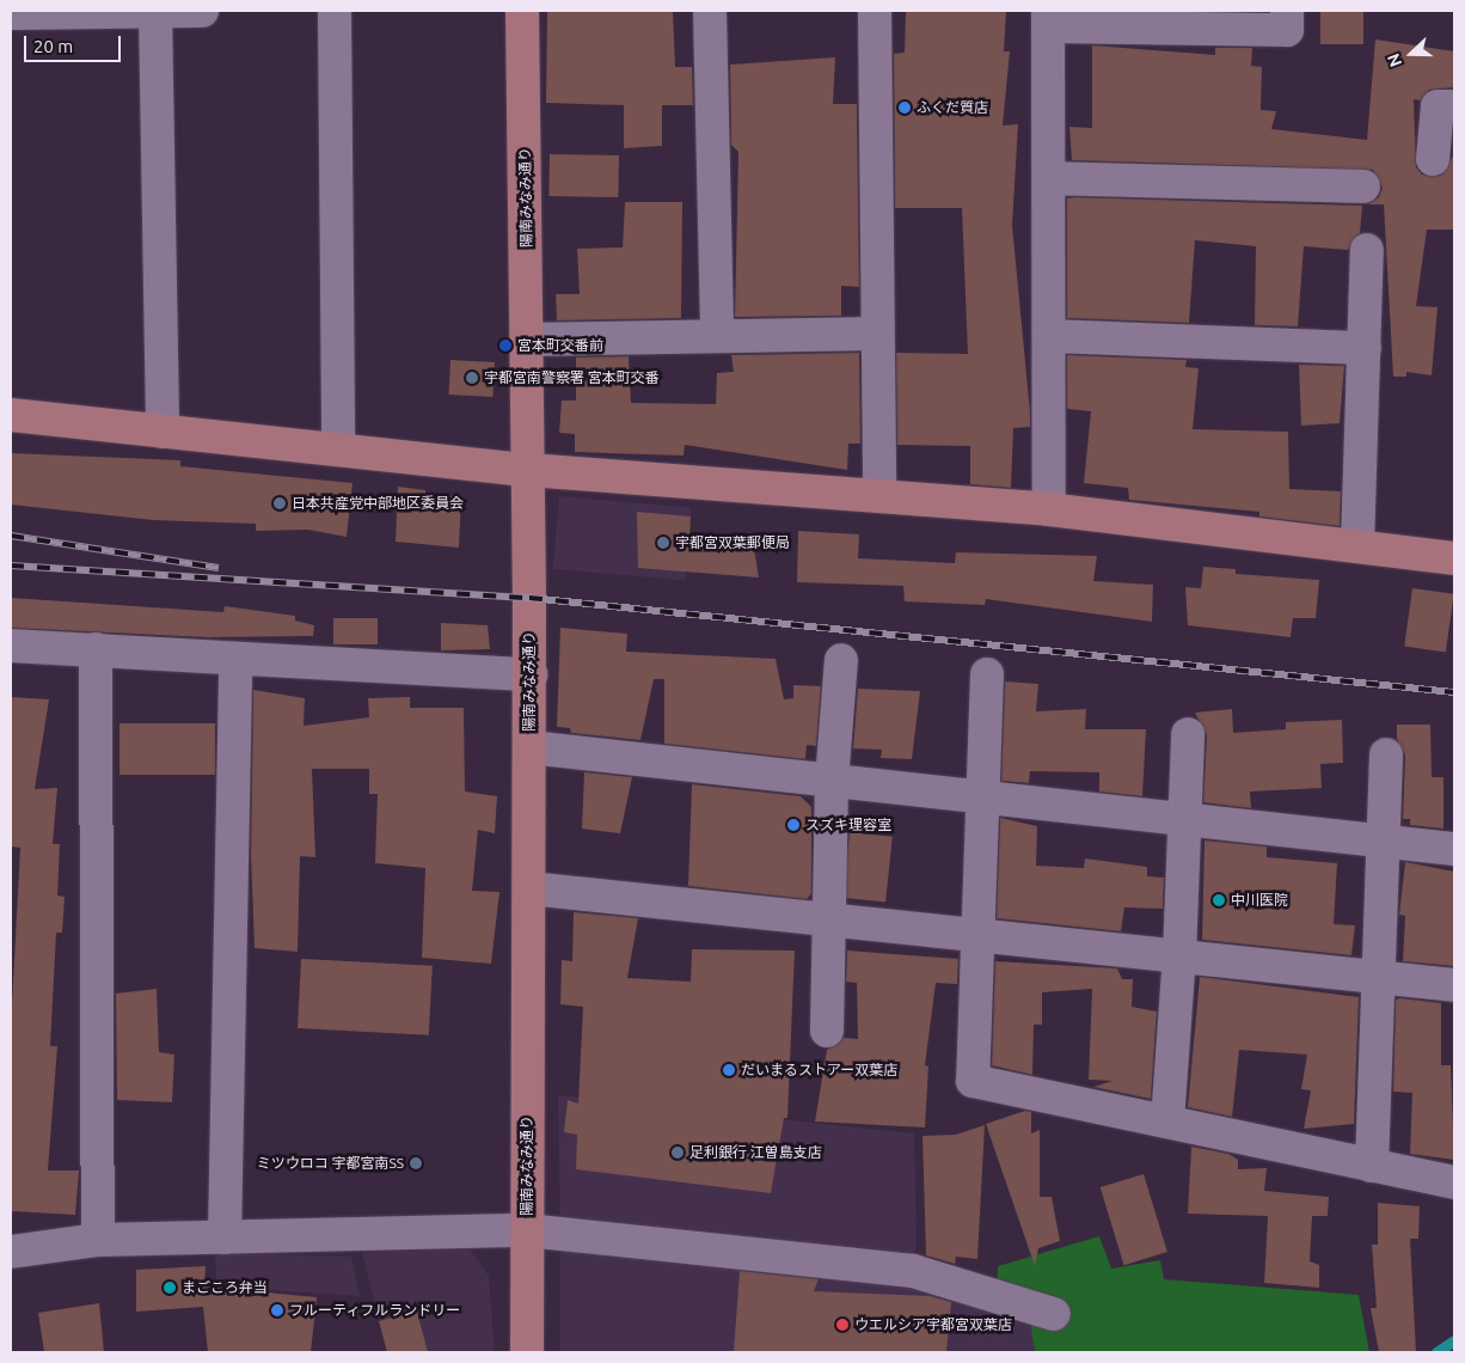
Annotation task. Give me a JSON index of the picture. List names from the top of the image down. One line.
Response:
{"streets":{"street":["陽南みなみ通り"]},"places":["ふくだ質店","宮本町交番前","宇都宮南警察署 宮本町交番","日本共産党中部地区委員会","宇都宮双葉郵便局","スズキ理容室","中川医院","だいまるストアー双葉店","足利銀行 江曽島支店","ミツウロコ 宇都宮南SS","まごころ弁当","フルーティフルランドリー","ウエルシア宇都宮双葉店"],"scale_bar":"20 m","north":"left"}
